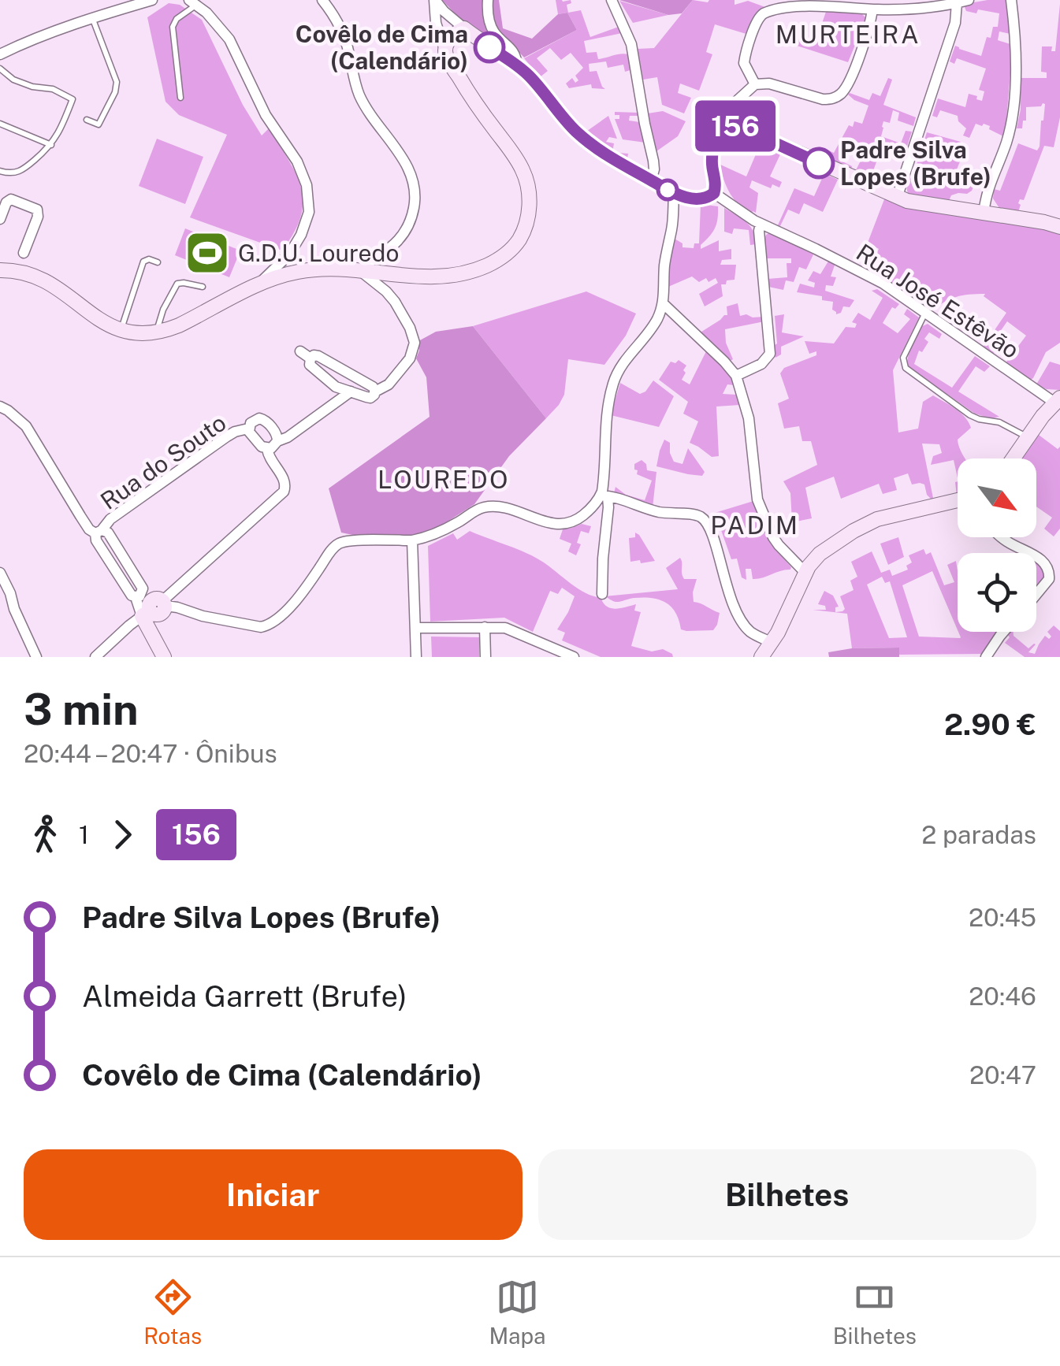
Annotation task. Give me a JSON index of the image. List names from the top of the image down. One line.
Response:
{"streets":{"street":["Rua José Estêvão","Rua do Souto"]},"districts":["MURTEIRA","LOUREDO","PADIM"],"places":{"other":["Covêlo de Cima (Calendário)","Padre Silva Lopes (Brufe)"],"sports":["G.D.U. Louredo"]},"lines":["bus line 156"],"north":"bottom right","page":{"on_map":"156","heading":["3 min","20:44 – 20:47 · Ônibus","2.90 €"],"legs":["1","156","2 paradas"],"list":[{"name":"Padre Silva Lopes (Brufe)","value":"20:45"},{"name":"Almeida Garrett (Brufe)","value":"20:46"},{"name":"Covêlo de Cima (Calendário)","value":"20:47"}],"buttons":["Iniciar","Bilhetes"],"tabs":["Rotas","Mapa","Bilhetes"]}}
